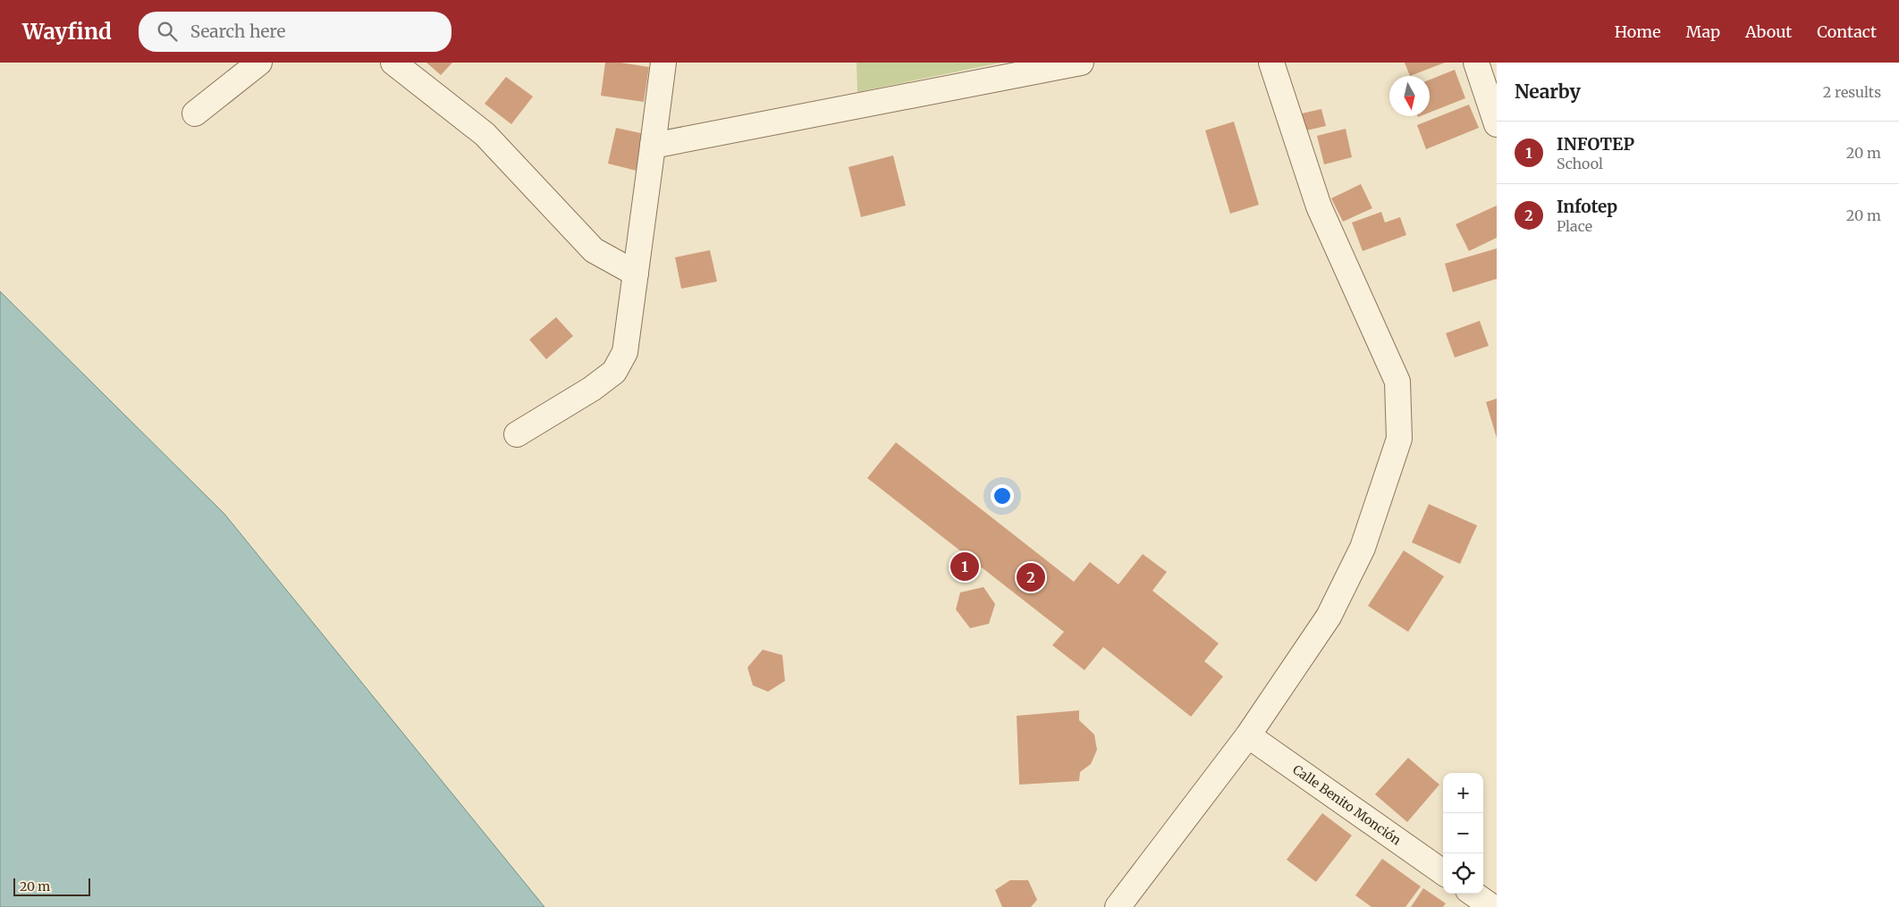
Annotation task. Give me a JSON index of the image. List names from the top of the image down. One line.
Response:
{"streets":{"street":["Calle Benito Monción"]},"scale_bar":"20 m","north":"bottom","page":{"header":"Wayfind","search":"Search here","nav":["Home","Map","About","Contact"],"heading":["Nearby","2 results"],"list":[{"mark":"1","name":"INFOTEP","note":"School","value":"20 m"},{"mark":"2","name":"Infotep","note":"Place","value":"20 m"}],"pins":["1","2"],"map_buttons":["+","−"],"scale":"20 m"}}
